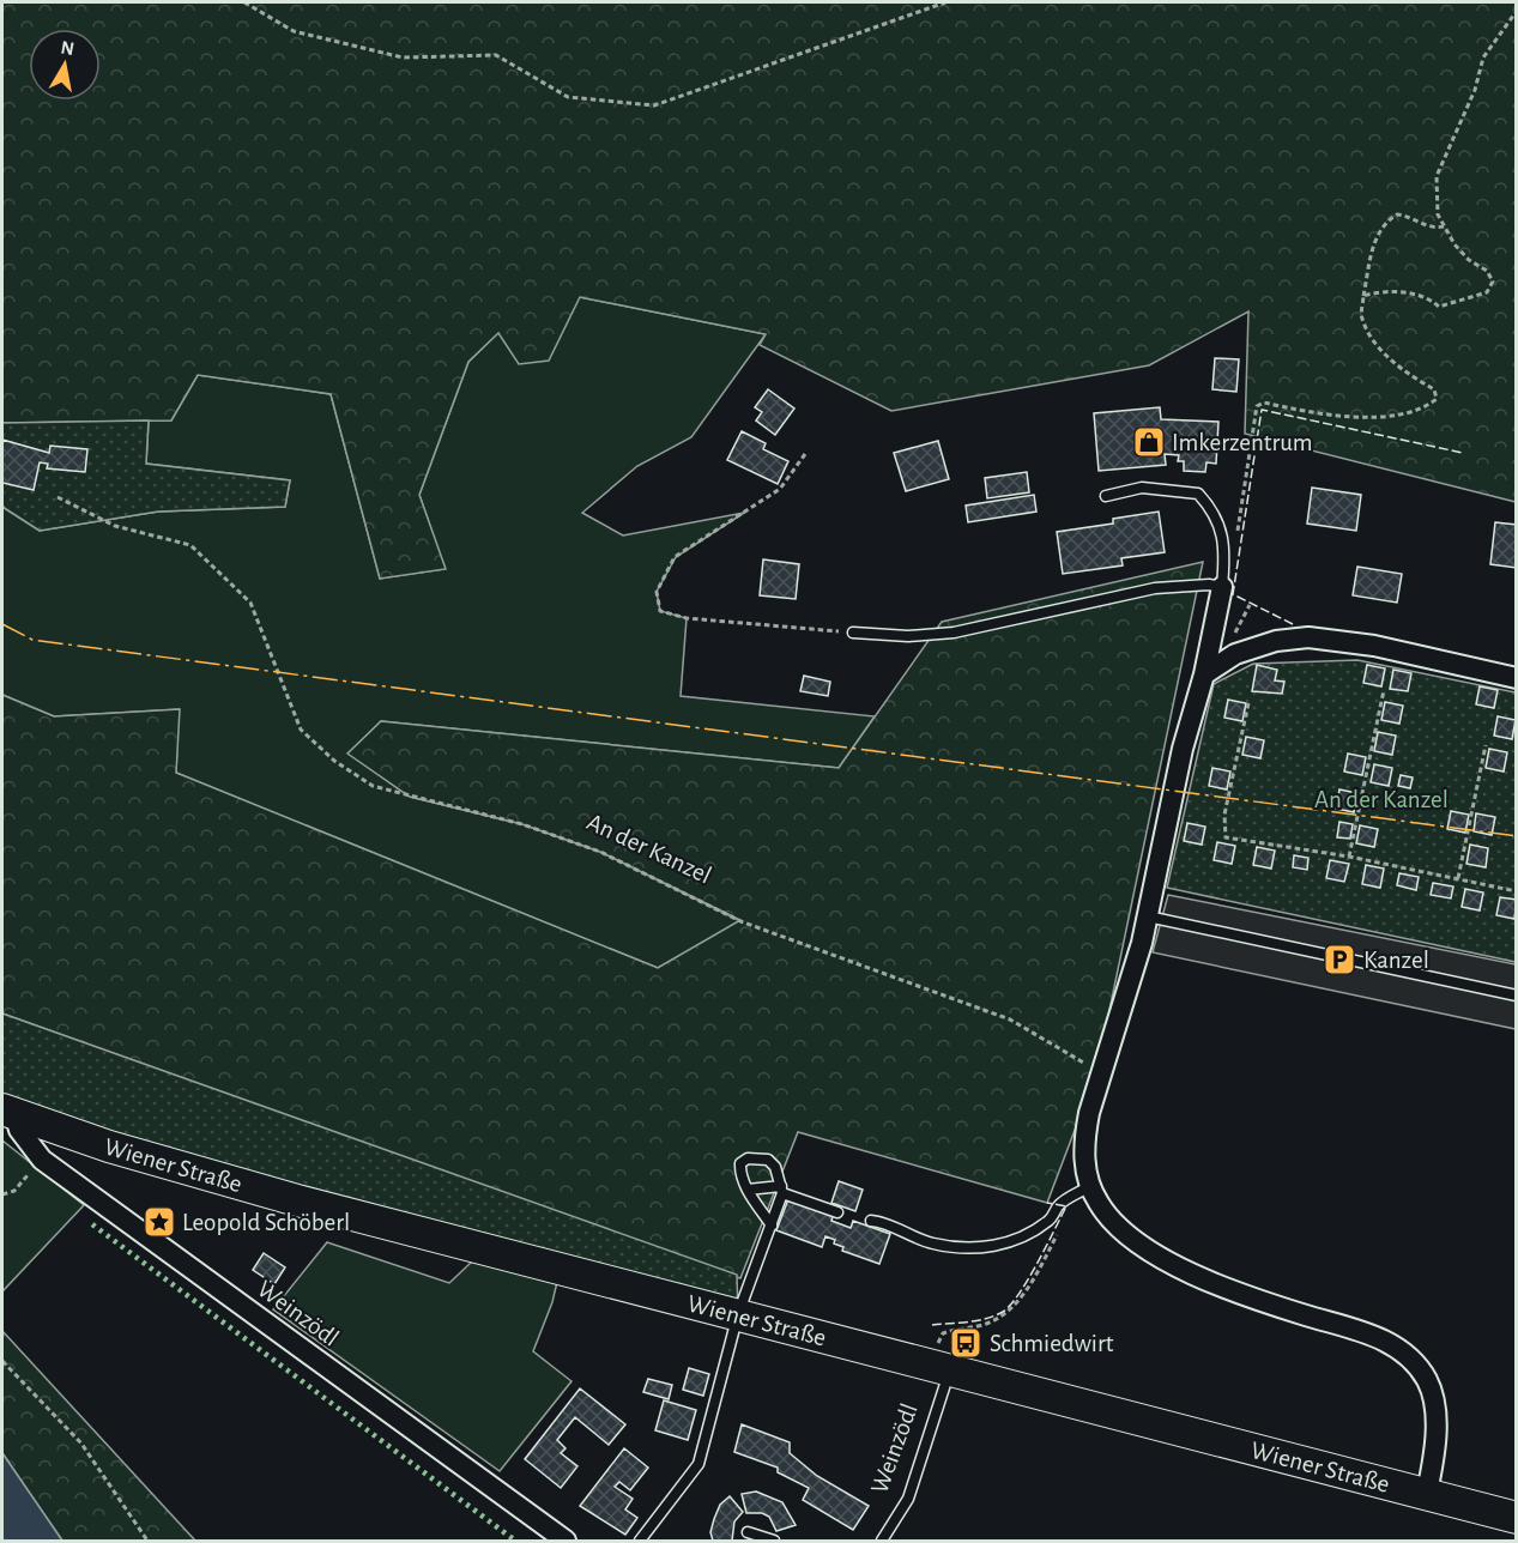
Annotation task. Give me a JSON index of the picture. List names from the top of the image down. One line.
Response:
{"streets":{"main road":["Wiener Straße"],"street":["Weinzödl"],"path":["An der Kanzel"]},"crossings":[["Wiener Straße","Weinzödl"]],"parks":["An der Kanzel"],"places":{"shop":["Imkerzentrum"],"parking":["Kanzel"],"place":["Leopold Schöberl"],"bus stop":["Schmiedwirt"]},"north":"top"}
